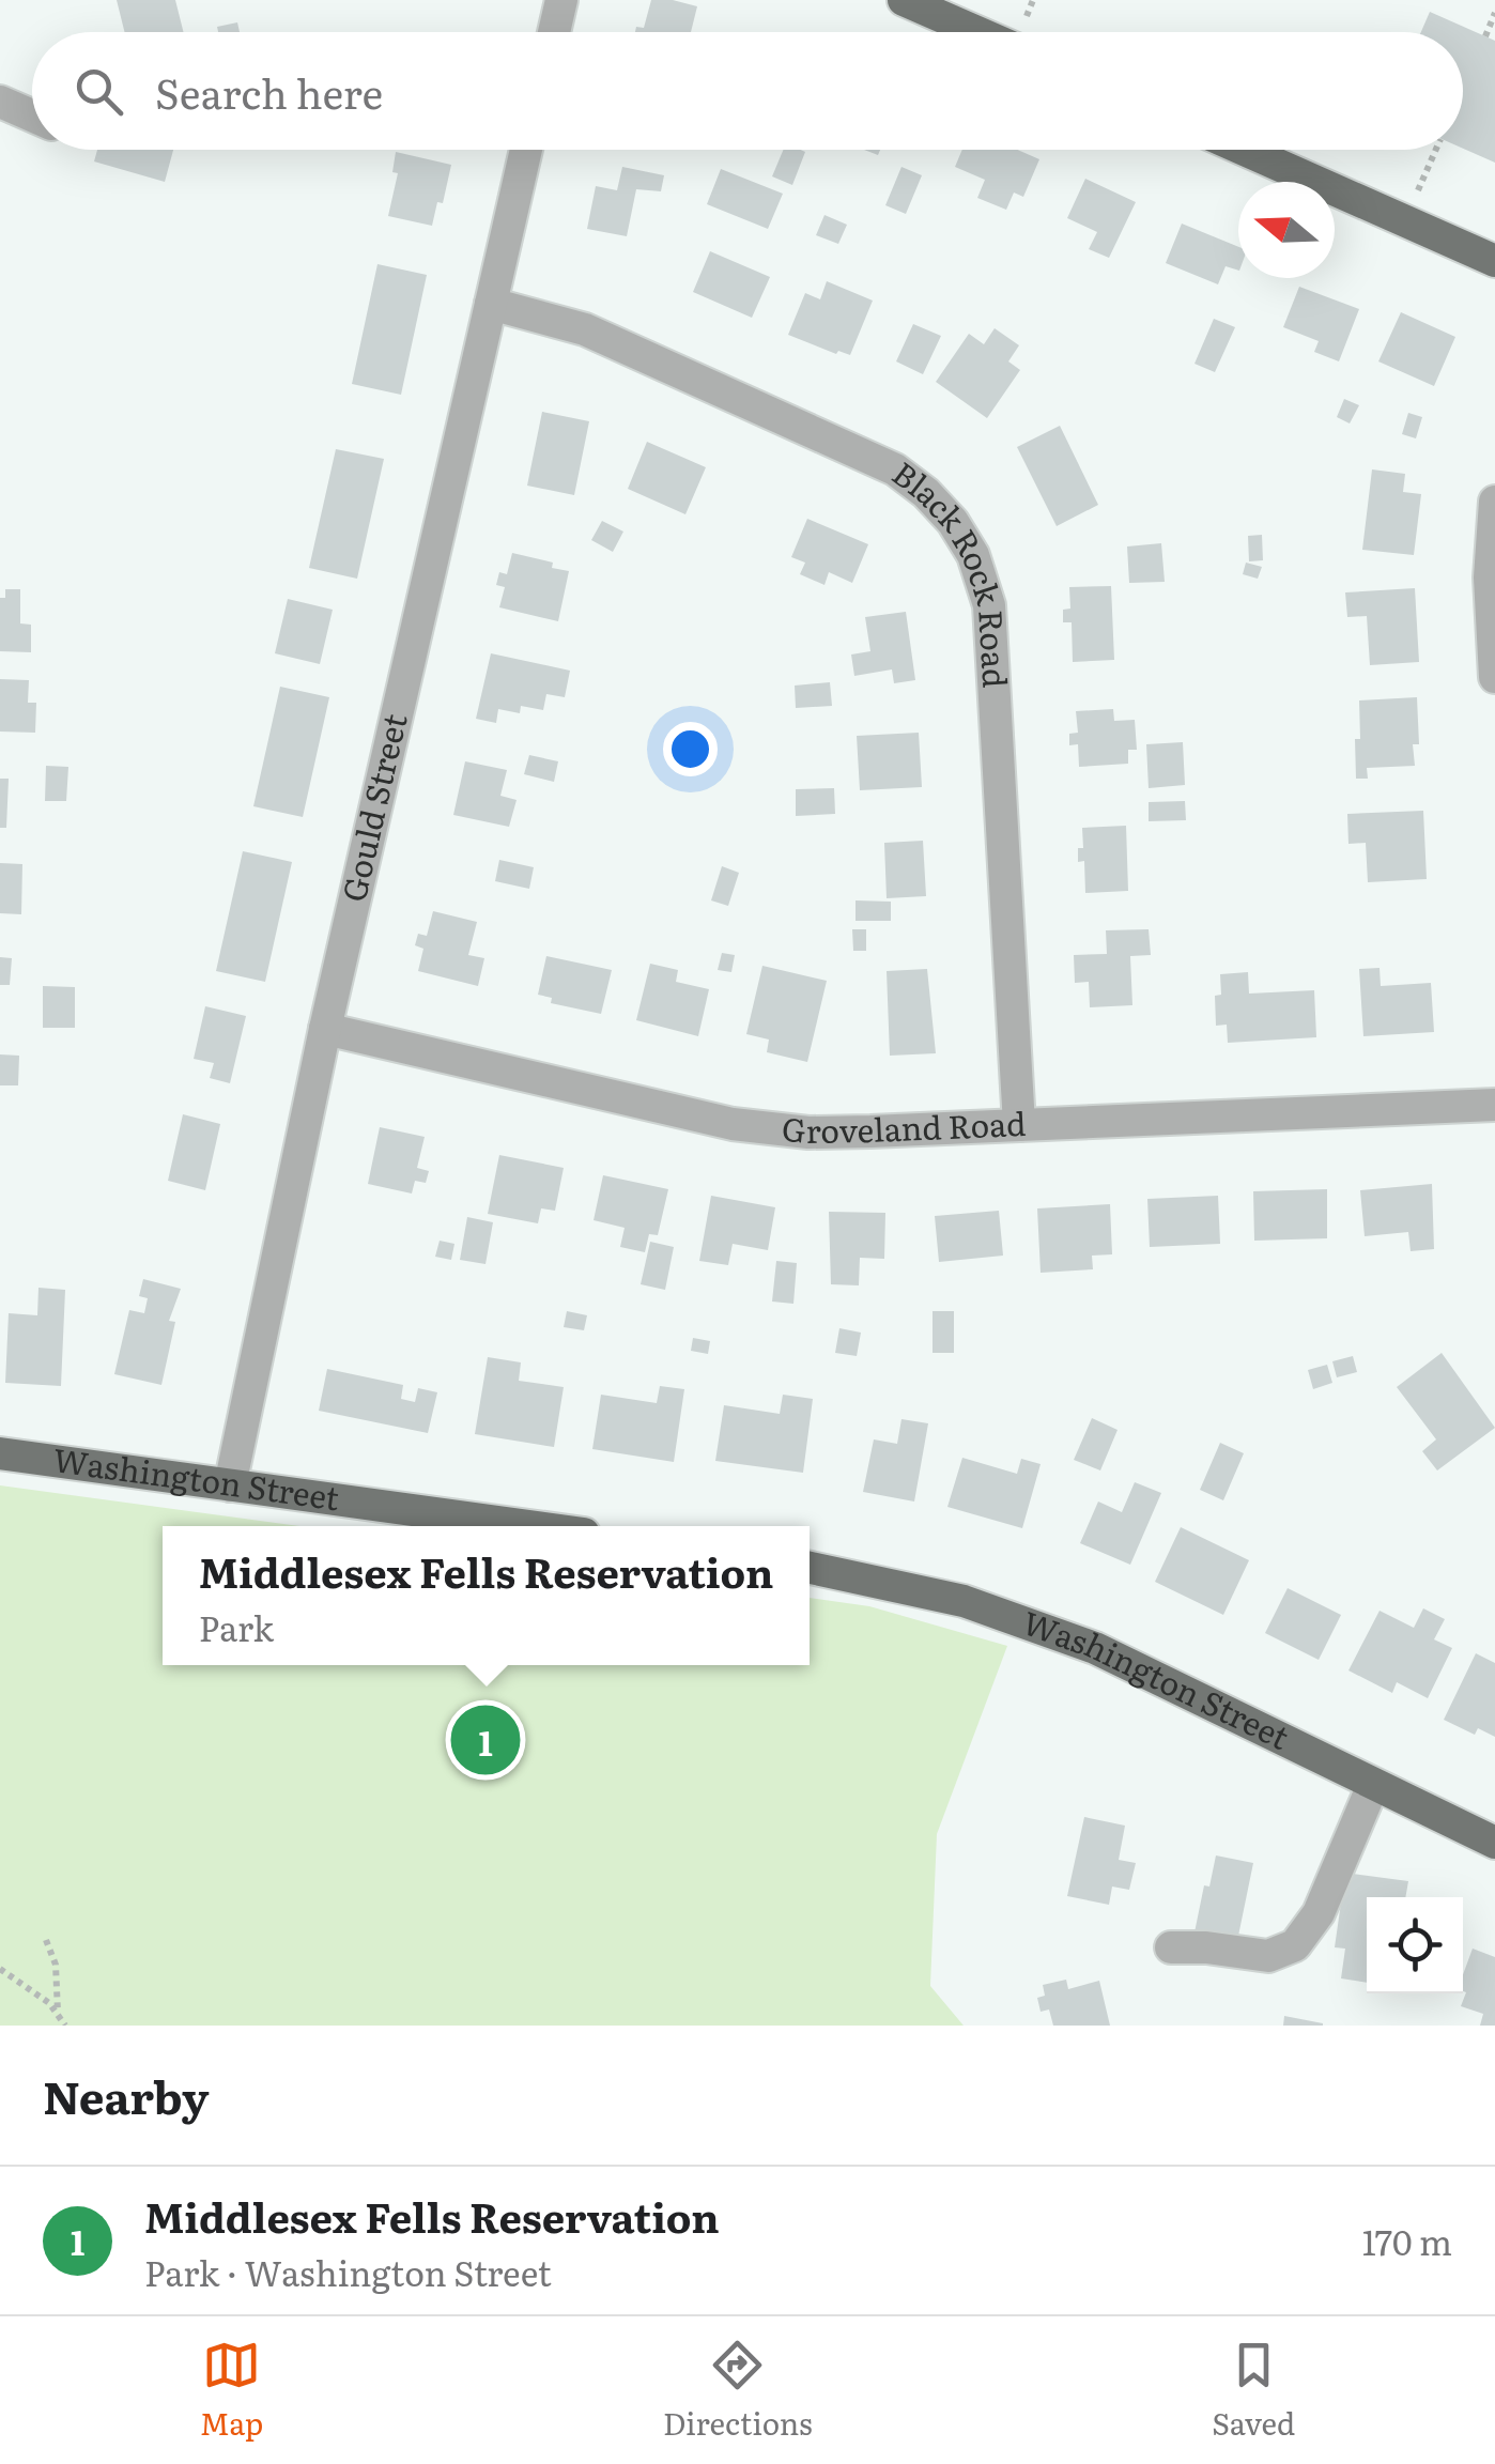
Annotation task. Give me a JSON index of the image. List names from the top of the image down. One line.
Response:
{"streets":{"main road":["Washington Street"],"street":["Black Rock Road","Gould Street","Groveland Road"]},"crossings":[["Black Rock Road","Gould Street"],["Black Rock Road","Groveland Road"],["Gould Street","Groveland Road"],["Gould Street","Washington Street"]],"north":"left","page":{"search":"Search here","popup":["Middlesex Fells Reservation","Park"],"pins":"1","heading":"Nearby","list":[{"mark":"1","name":"Middlesex Fells Reservation","note":"Park · Washington Street","value":"170 m"}],"nav":["Map","Directions","Saved"]}}
